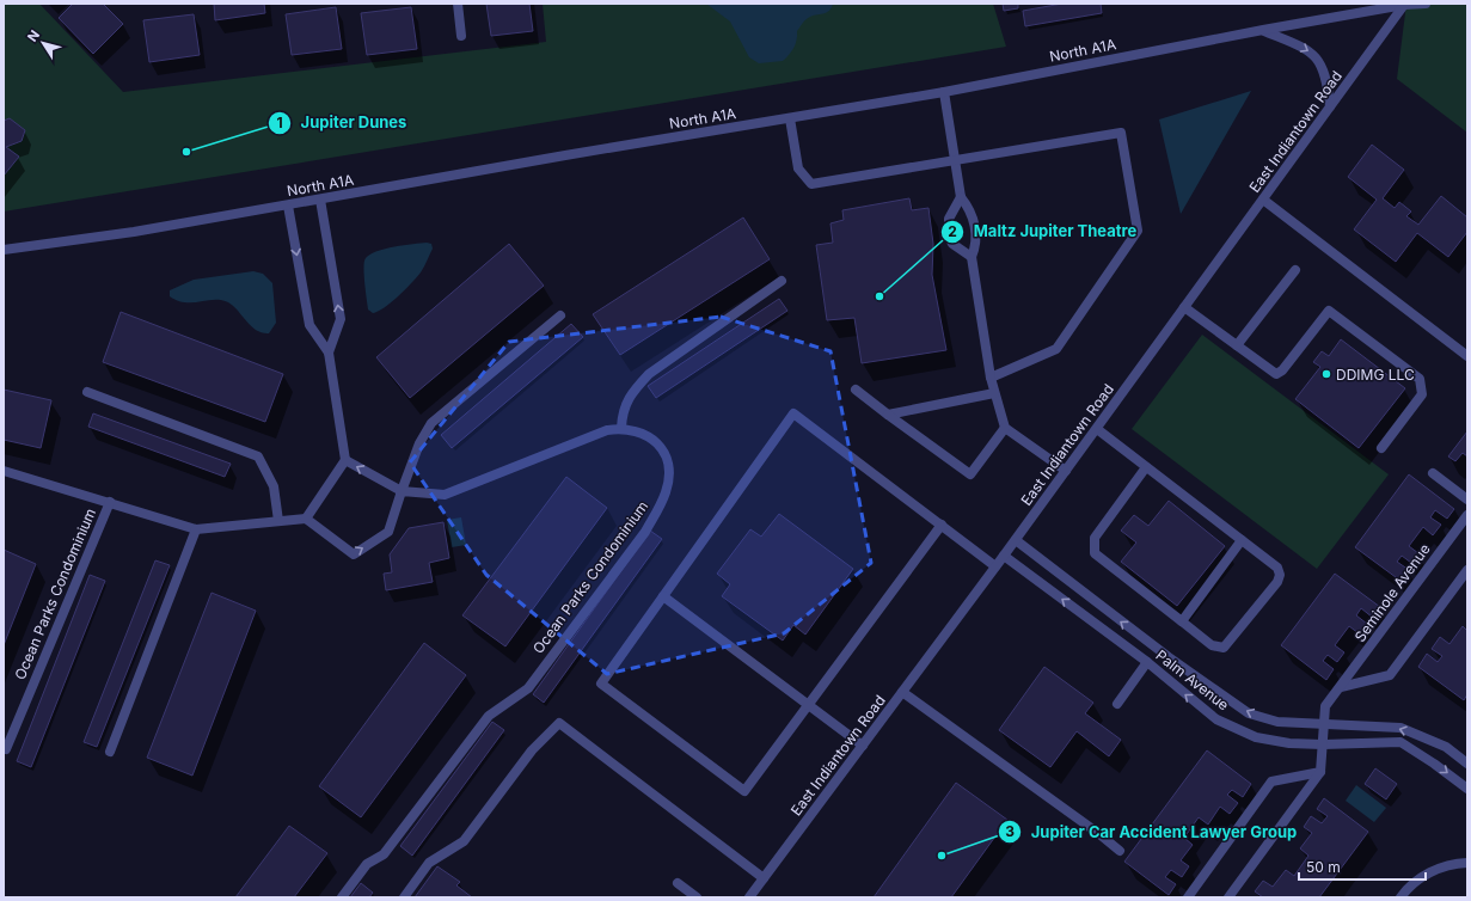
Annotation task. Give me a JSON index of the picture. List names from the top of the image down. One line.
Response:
{"streets":{"street":["North A1A","East Indiantown Road","Ocean Parks Condominium","Seminole Avenue","Palm Avenue"]},"crossings":[["North A1A","East Indiantown Road"],["East Indiantown Road","Palm Avenue"],["Seminole Avenue","Palm Avenue"]],"places":["Jupiter Dunes","Maltz Jupiter Theatre","DDIMG LLC","Jupiter Car Accident Lawyer Group"],"scale_bar":"50 m","north":"top left"}
